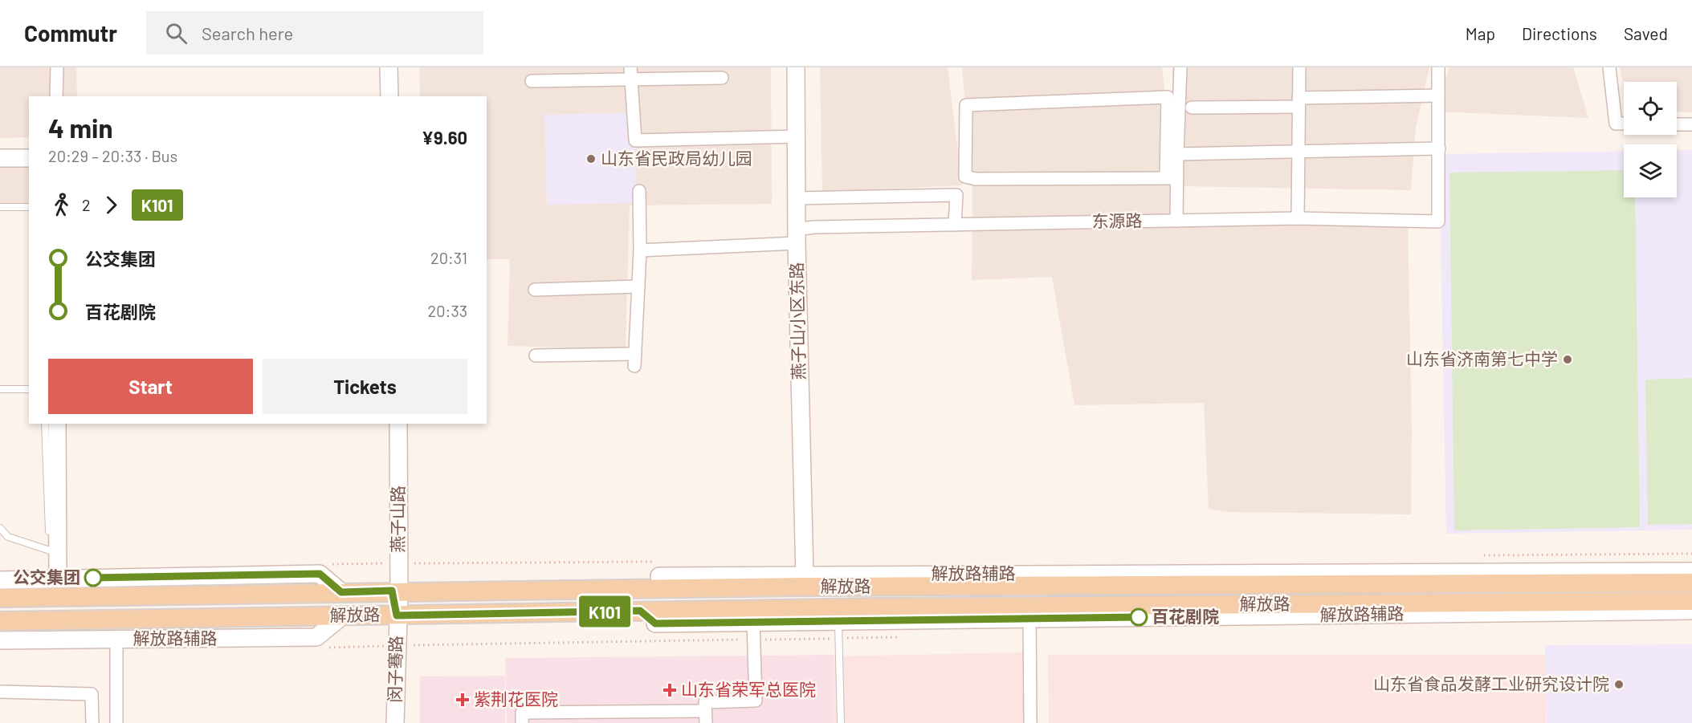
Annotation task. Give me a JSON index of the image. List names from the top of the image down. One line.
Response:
{"streets":{"main road":["解放路"],"street":["东源路","燕子山小区东路","燕子山路","解放路辅路","闵子骞路"]},"crossings":[["东源路","燕子山小区东路"],["燕子山小区东路","解放路辅路"],["燕子山路","解放路"],["燕子山路","闵子骞路"],["解放路辅路","解放路"],["解放路","闵子骞路"]],"places":{"other":["山东省民政局幼儿园","山东省济南第七中学","公交集团","百花剧院","山东省食品发酵工业研究设计院"],"health":["山东省荣军总医院","紫荆花医院"]},"lines":["bus line K101"],"page":{"header":"Commutr","search":"Search here","nav":["Map","Directions","Saved"],"on_map":"K101","heading":["4 min","20:29 – 20:33 · Bus","¥9.60"],"legs":["2","K101"],"list":[{"name":"公交集团","value":"20:31"},{"name":"百花剧院","value":"20:33"}],"buttons":["Start","Tickets"]}}
